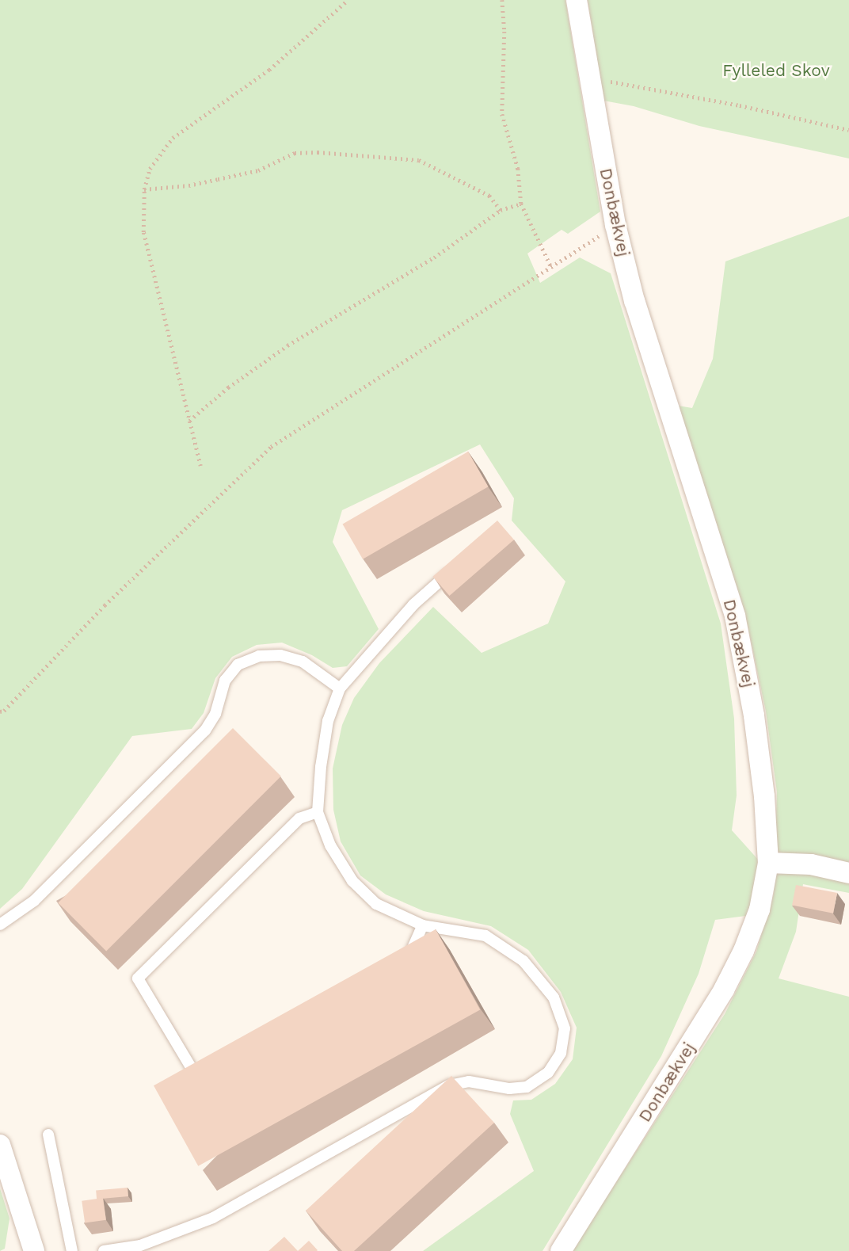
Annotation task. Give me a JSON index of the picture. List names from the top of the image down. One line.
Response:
{"streets":{"street":["Donbækvej"]},"parks":["Fylleled Skov"]}
